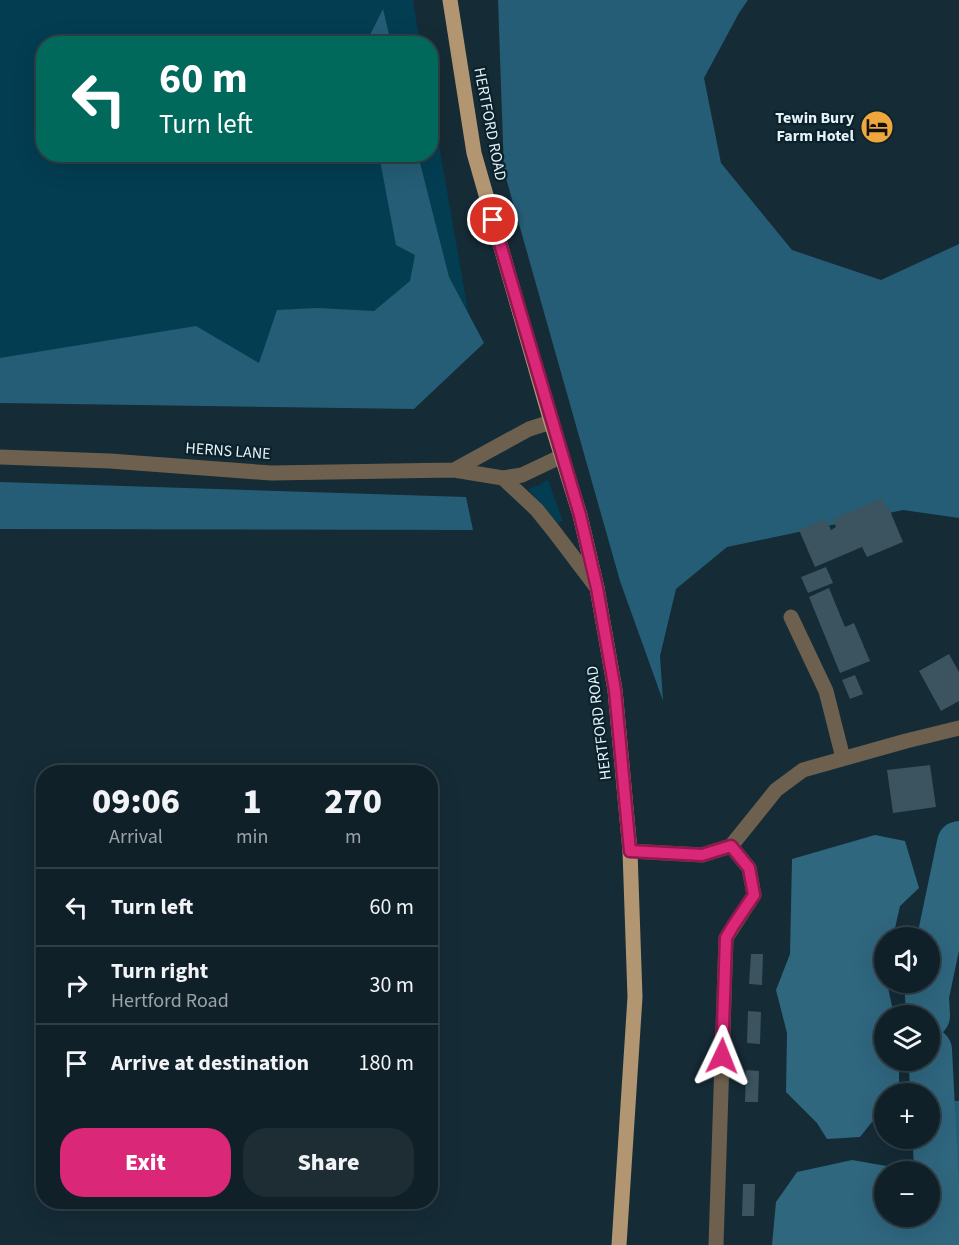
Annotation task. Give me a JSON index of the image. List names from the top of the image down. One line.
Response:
{"streets":{"main road":["HERTFORD ROAD"],"street":["HERNS LANE"]},"crossings":[["HERTFORD ROAD","HERNS LANE"]],"places":{"hotel":["Tewin Bury Farm Hotel"]},"page":{"turn":["60 m","Turn left"],"eta":["09:06","Arrival","1","min","270","m"],"list":[{"name":"Turn left","value":"60 m"},{"name":"Turn right","note":"Hertford Road","value":"30 m"},{"name":"Arrive at destination","value":"180 m"}],"map_buttons":["+","−"],"buttons":["Exit","Share"]}}
